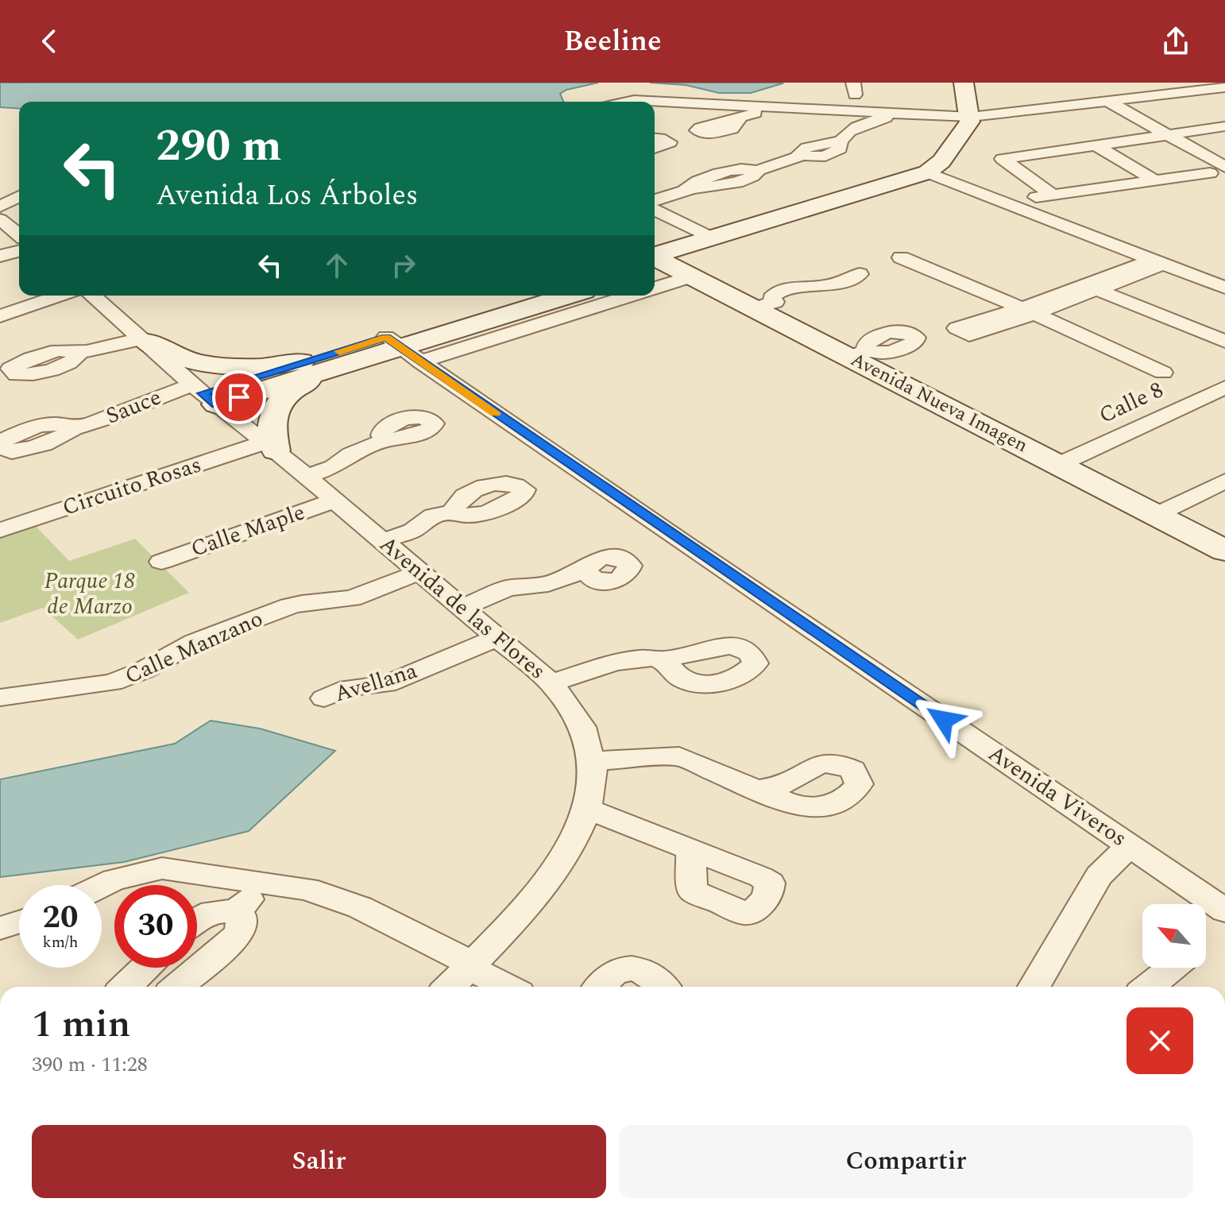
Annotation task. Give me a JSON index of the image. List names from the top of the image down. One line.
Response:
{"streets":{"street":["Avenida Nueva Imagen","Calle 8","Sauce","Circuito Rosas","Calle Maple","Avenida de las Flores","Calle Manzano","Avellana","Avenida Viveros"]},"crossings":[["Avenida Nueva Imagen","Calle 8"],["Sauce","Avenida de las Flores"],["Circuito Rosas","Avenida de las Flores"],["Calle Maple","Avenida de las Flores"],["Avenida de las Flores","Calle Manzano"],["Avenida de las Flores","Avellana"]],"parks":["Parque 18 de Marzo"],"north":"top left","page":{"header":"Beeline","turn":["290 m","Avenida Los Árboles"],"speed":"20 km/h","limit":"30","heading":["1 min","390 m · 11:28"],"buttons":["Salir","Compartir"]}}
